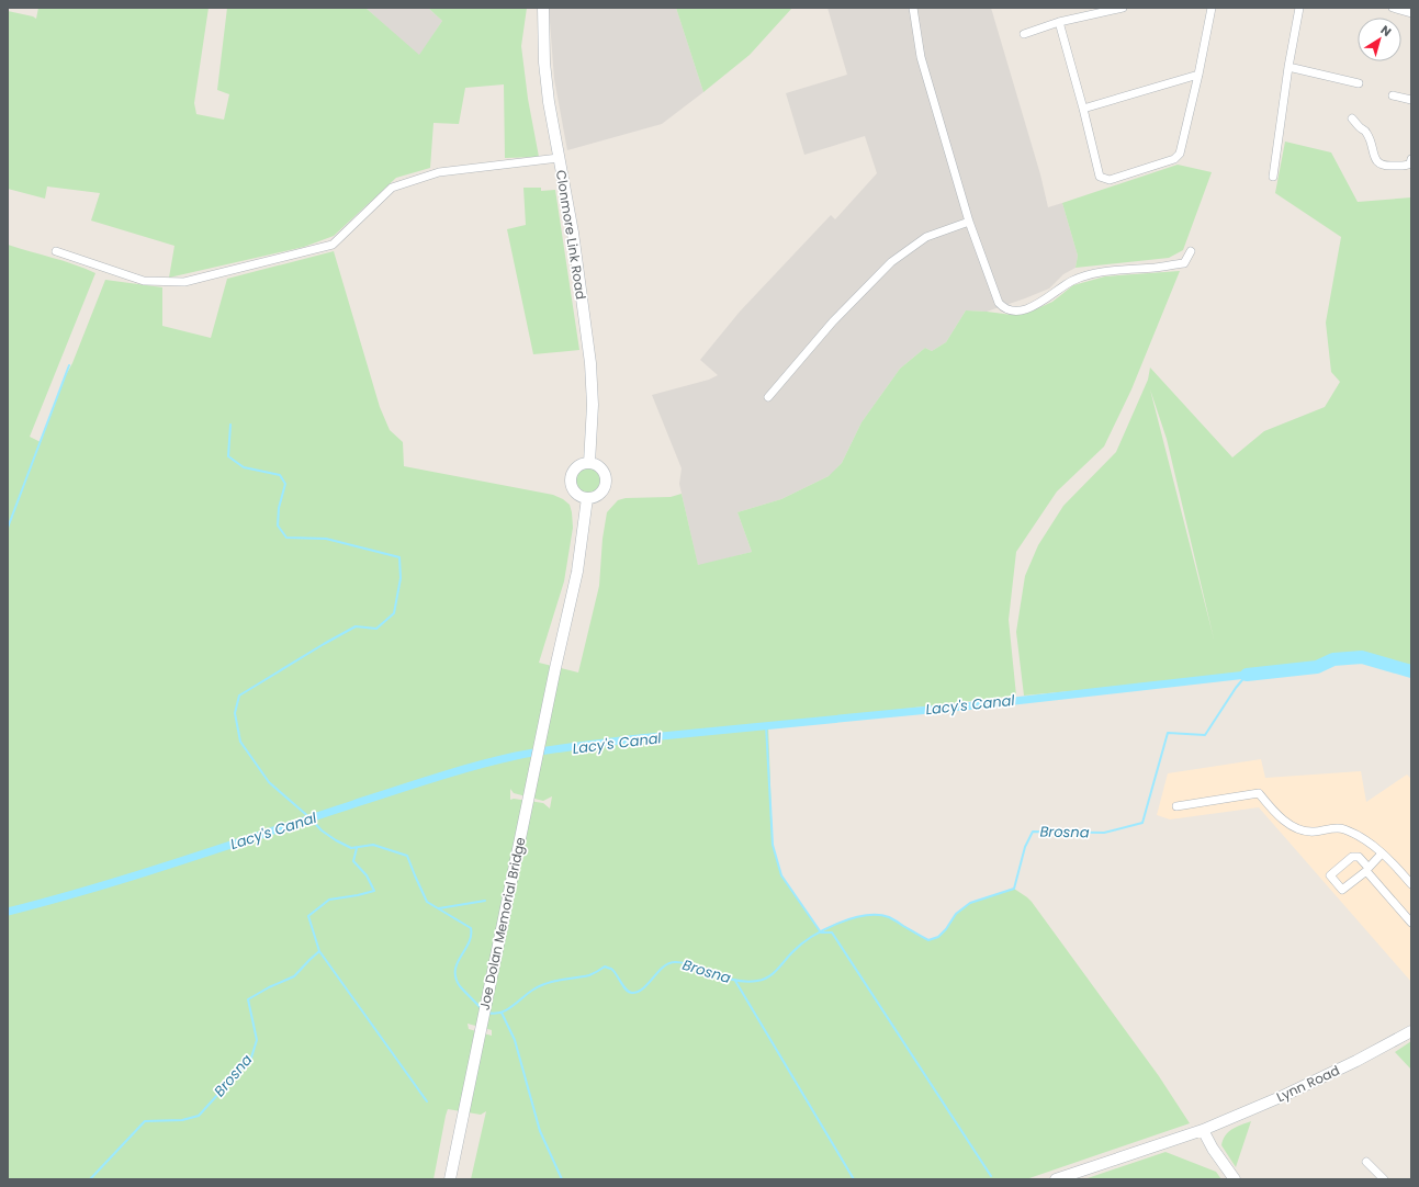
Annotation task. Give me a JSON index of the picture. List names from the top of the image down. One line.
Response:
{"streets":{"main road":["Clonmore Link Road","Joe Dolan Memorial Bridge","Lynn Road"]},"crossings":[["Clonmore Link Road","Joe Dolan Memorial Bridge"]],"water":["Lacy's Canal","Brosna"],"north":"top right"}
